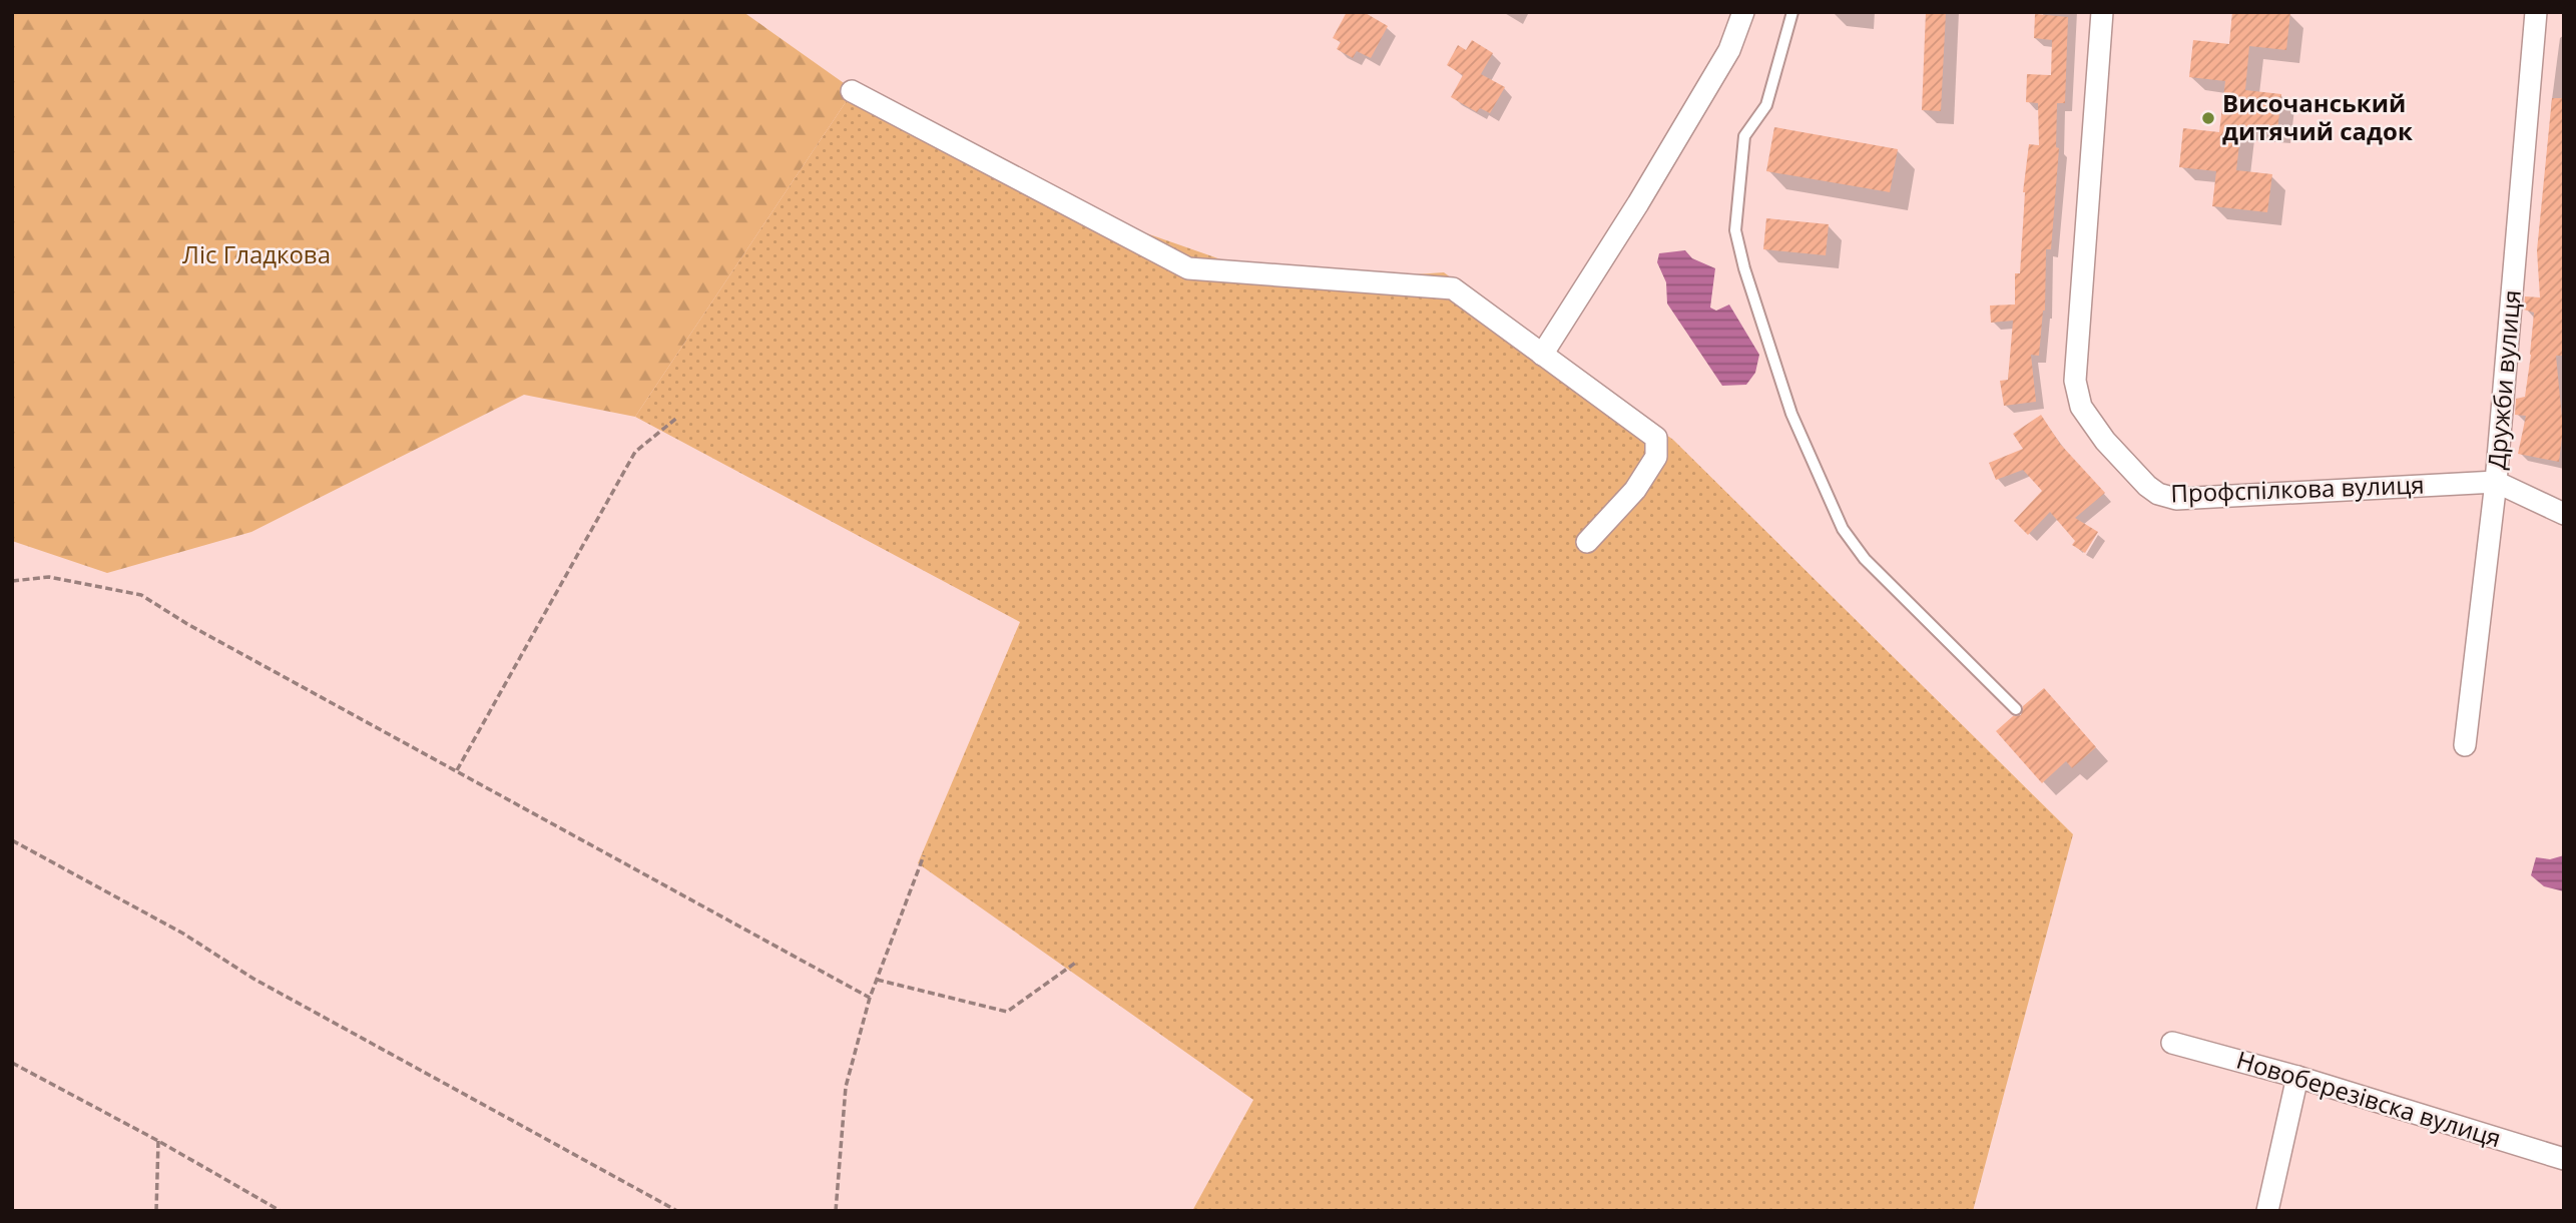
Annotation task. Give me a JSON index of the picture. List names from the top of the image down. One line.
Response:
{"streets":{"street":["Дружби вулиця","Профспілкова вулиця","Новоберезівска вулиця"]},"crossings":[["Дружби вулиця","Профспілкова вулиця"]],"parks":["Ліс Гладкова"],"places":["Височанський дитячий садок"]}
